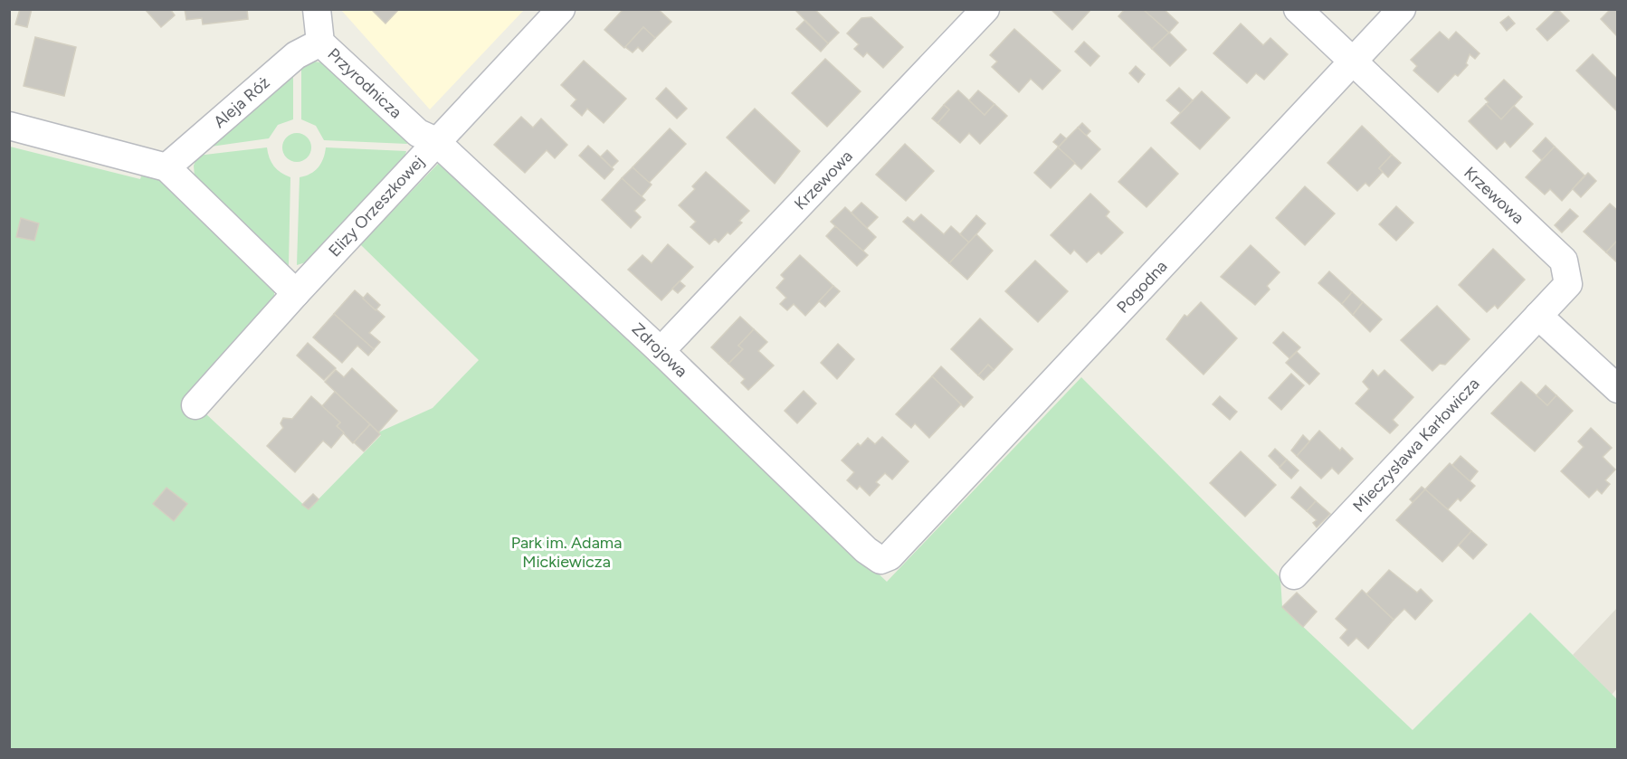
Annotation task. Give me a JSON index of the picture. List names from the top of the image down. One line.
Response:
{"streets":{"street":["Przyrodnicza","Aleja Róż","Krzewowa","Elizy Orzeszkowej","Pogodna","Zdrojowa","Mieczysława Karłowicza"]},"crossings":[["Przyrodnicza","Aleja Róż"],["Przyrodnicza","Elizy Orzeszkowej"],["Przyrodnicza","Zdrojowa"],["Krzewowa","Pogodna"],["Krzewowa","Zdrojowa"],["Krzewowa","Mieczysława Karłowicza"],["Elizy Orzeszkowej","Zdrojowa"],["Pogodna","Zdrojowa"]],"parks":["Park im. Adama Mickiewicza"]}
